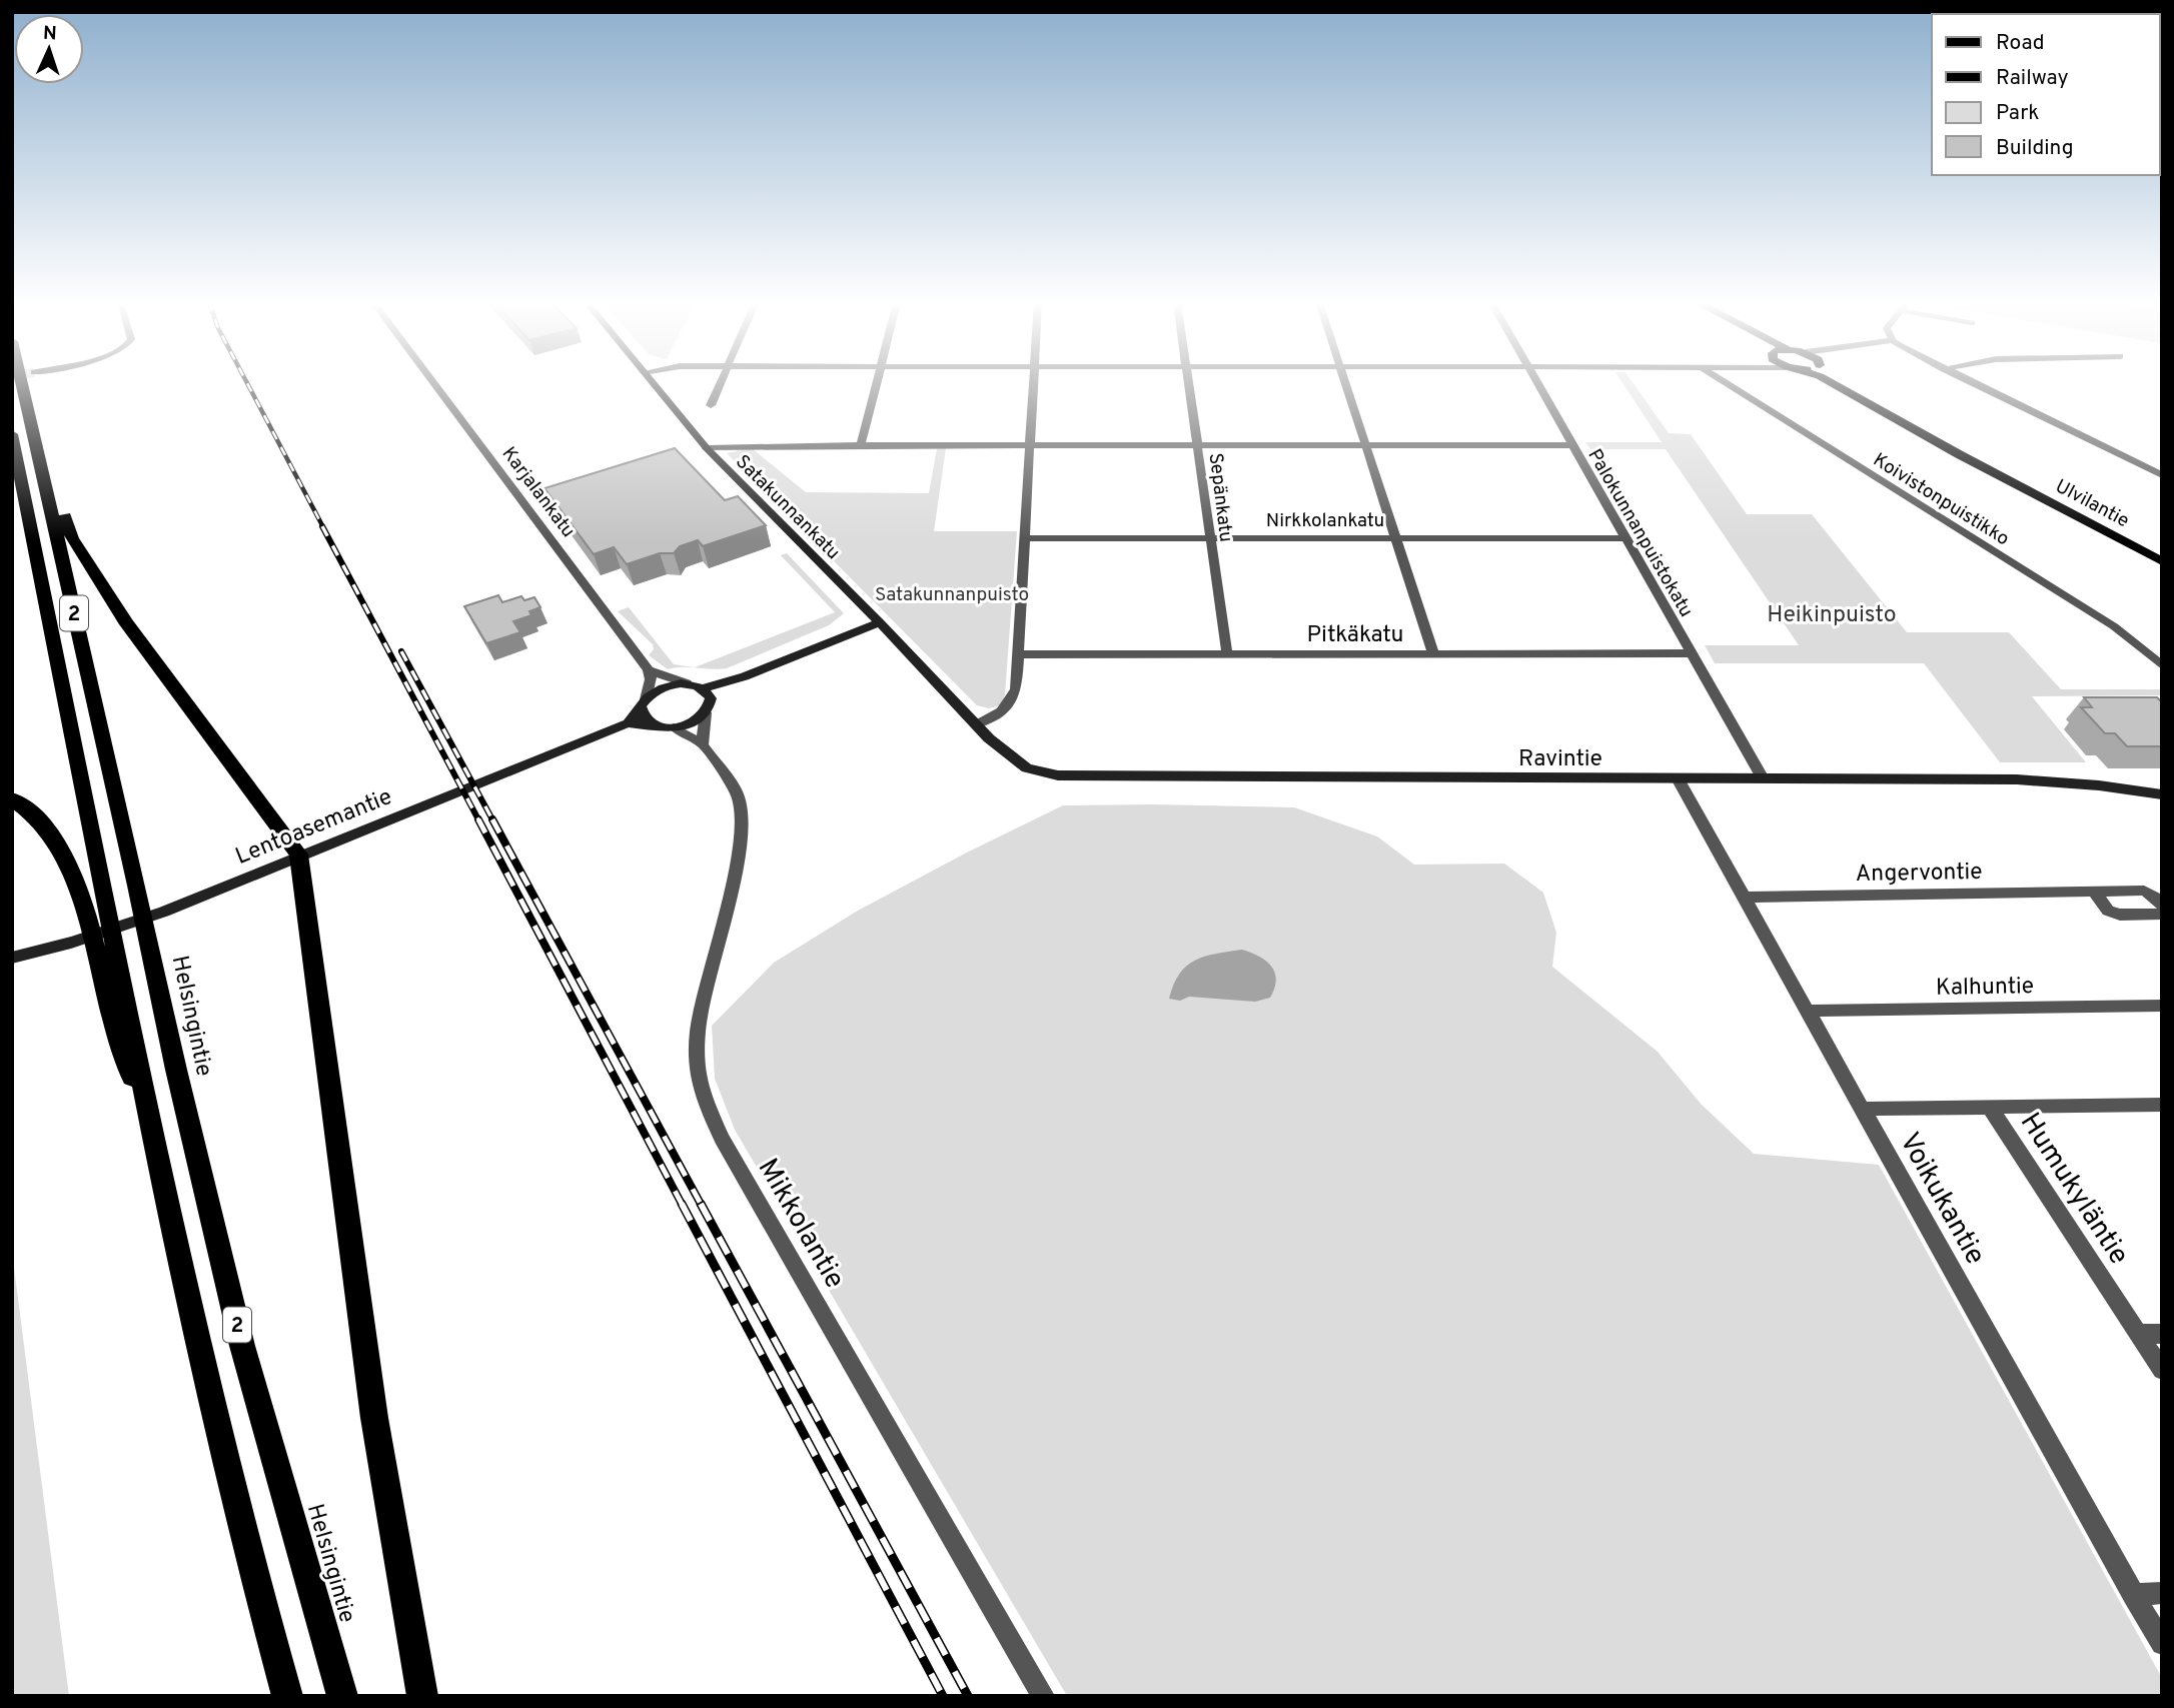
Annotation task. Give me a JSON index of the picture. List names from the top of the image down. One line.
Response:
{"streets":{"highway":["2","Helsingintie"],"main road":["Ulvilantie","Satakunnankatu","Ravintie","Lentoasemantie"],"street":["Karjalankatu","Sepänkatu","Koivistonpuistikko","Nirkkolankatu","Palokunnanpuistokatu","Pitkäkatu","Angervontie","Kalhuntie","Humukyläntie","Voikukantie","Mikkolantie"]},"crossings":[["Sepänkatu","Nirkkolankatu"],["Sepänkatu","Pitkäkatu"],["Satakunnankatu","Ravintie"],["Nirkkolankatu","Palokunnanpuistokatu"],["Palokunnanpuistokatu","Pitkäkatu"],["Palokunnanpuistokatu","Ravintie"],["Ravintie","Voikukantie"],["Angervontie","Voikukantie"],["Kalhuntie","Voikukantie"]],"parks":["Satakunnanpuisto","Heikinpuisto"],"legend":["Road","Railway","Park","Building"],"north":"top"}
